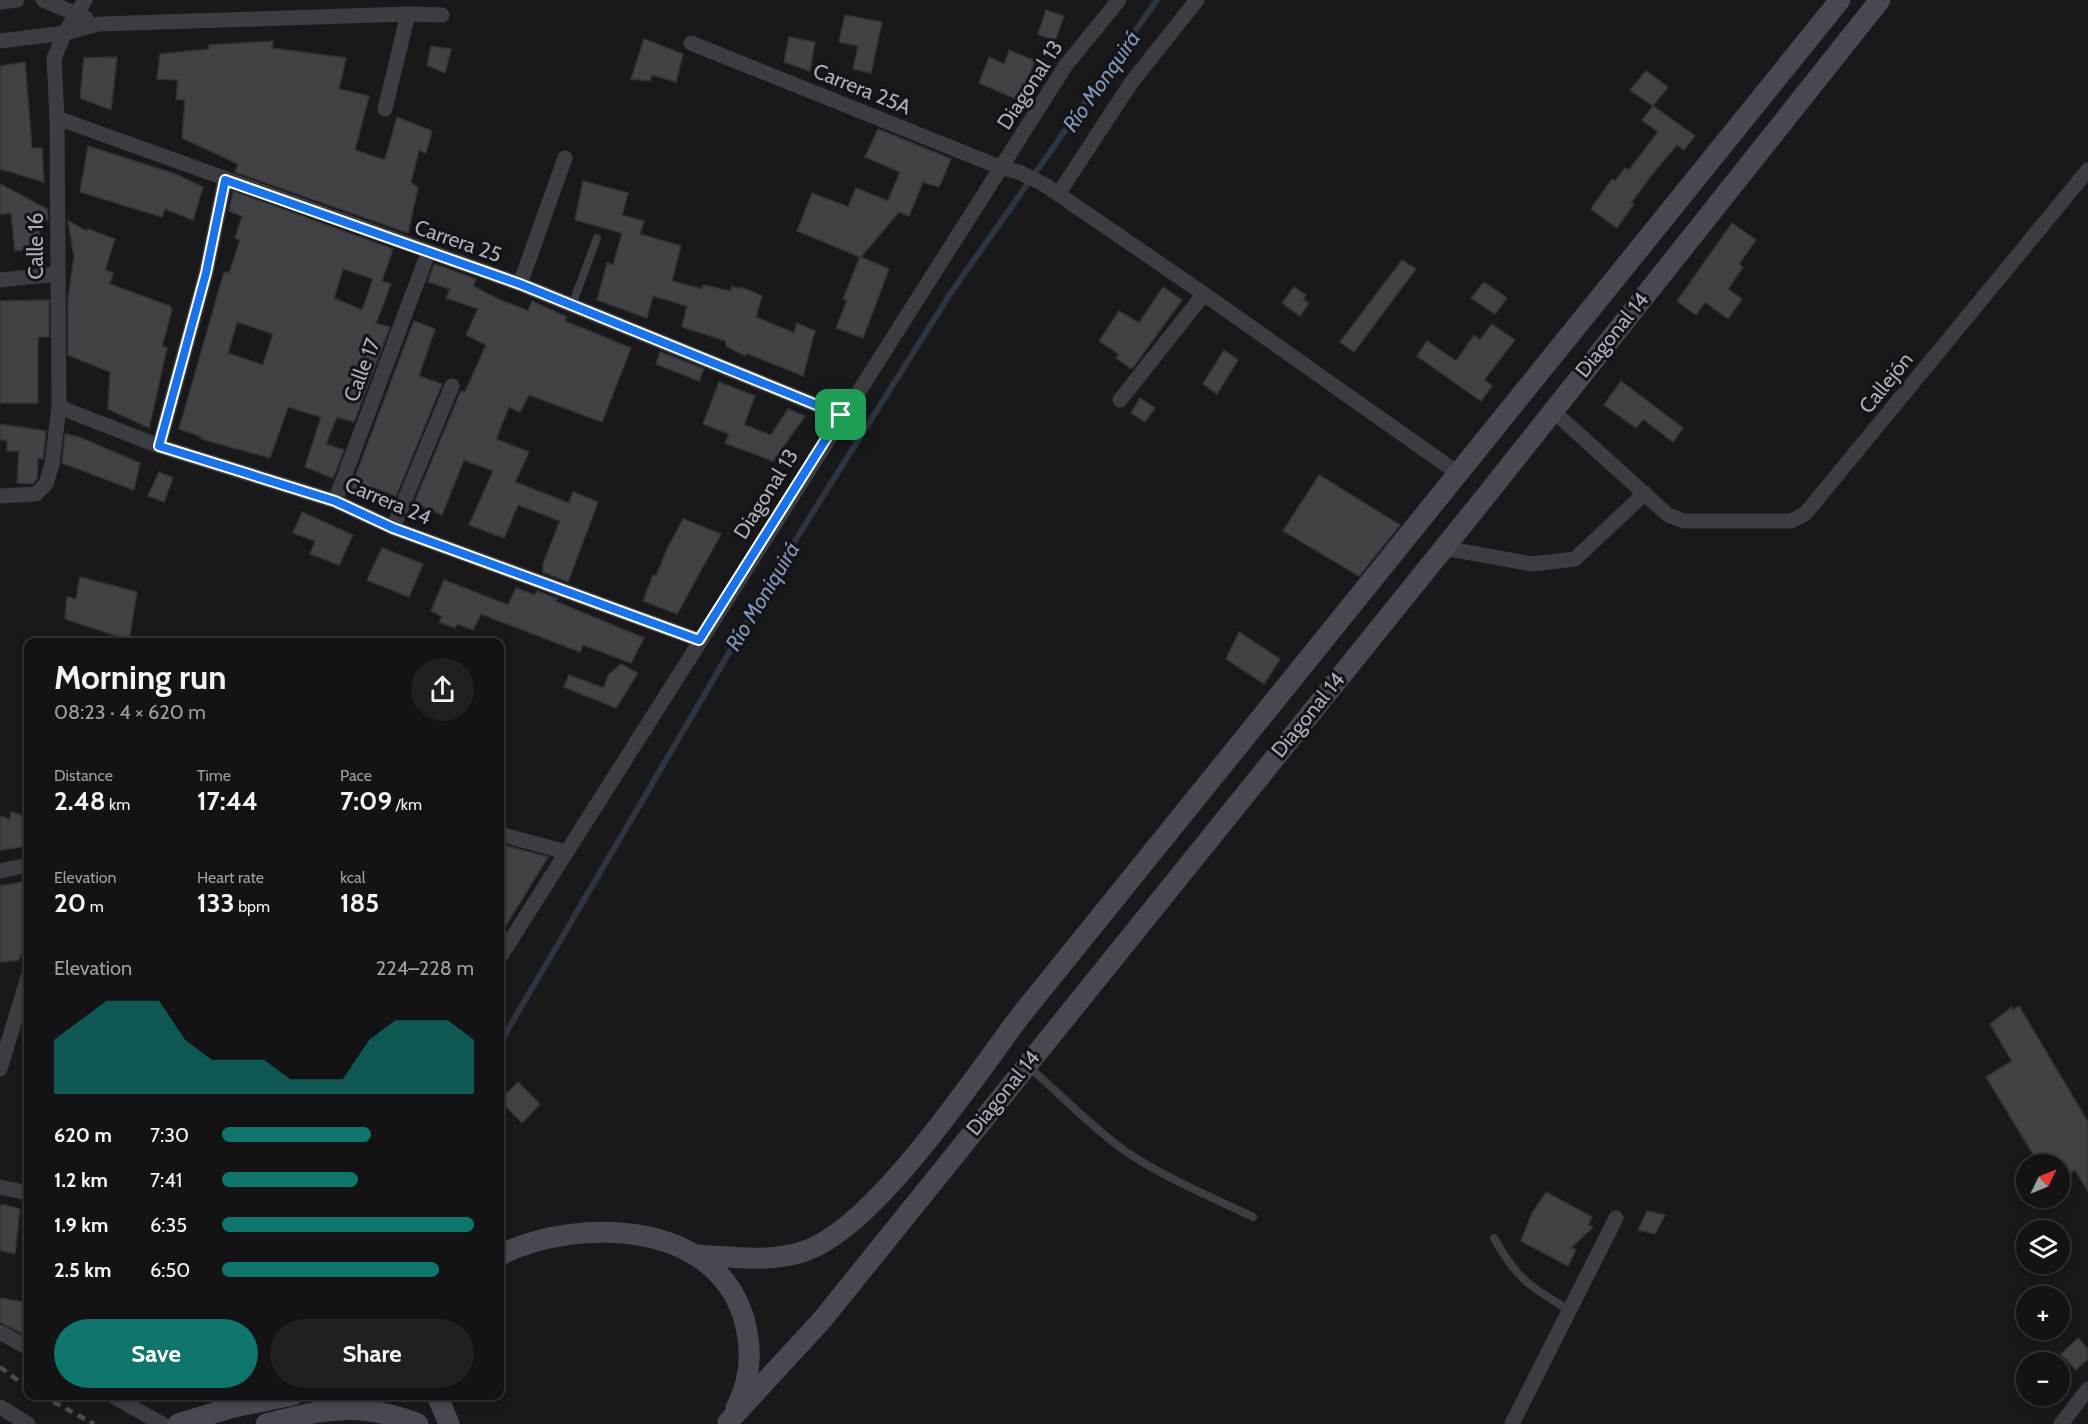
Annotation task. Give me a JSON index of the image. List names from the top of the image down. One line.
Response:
{"streets":{"street":["Diagonal 13","Carrera 25A","Carrera 25","Calle 16","Diagonal 14","Calle 17","Callejón","Carrera 24"]},"crossings":[["Diagonal 13","Carrera 25A"],["Diagonal 13","Carrera 25"],["Diagonal 13","Carrera 24"],["Carrera 25A","Diagonal 14"],["Carrera 25","Calle 16"],["Carrera 25","Calle 17"],["Calle 16","Carrera 24"],["Calle 17","Carrera 24"]],"water":["Río Monquirá","Río Moniquirá"],"north":"top right","page":{"heading":["Morning run","08:23 · 4 × 620 m"],"stats":[["Distance","2.48 km"],["Time","17:44"],["Pace","7:09 /km"],["Elevation","20 m"],["Heart rate","133 bpm"],["kcal","185"]],"chart":["Elevation","224–228 m"],"list":[{"name":"620 m","note":"7:30"},{"name":"1.2 km","note":"7:41"},{"name":"1.9 km","note":"6:35"},{"name":"2.5 km","note":"6:50"}],"map_buttons":["+","−"],"buttons":["Save","Share"]}}
